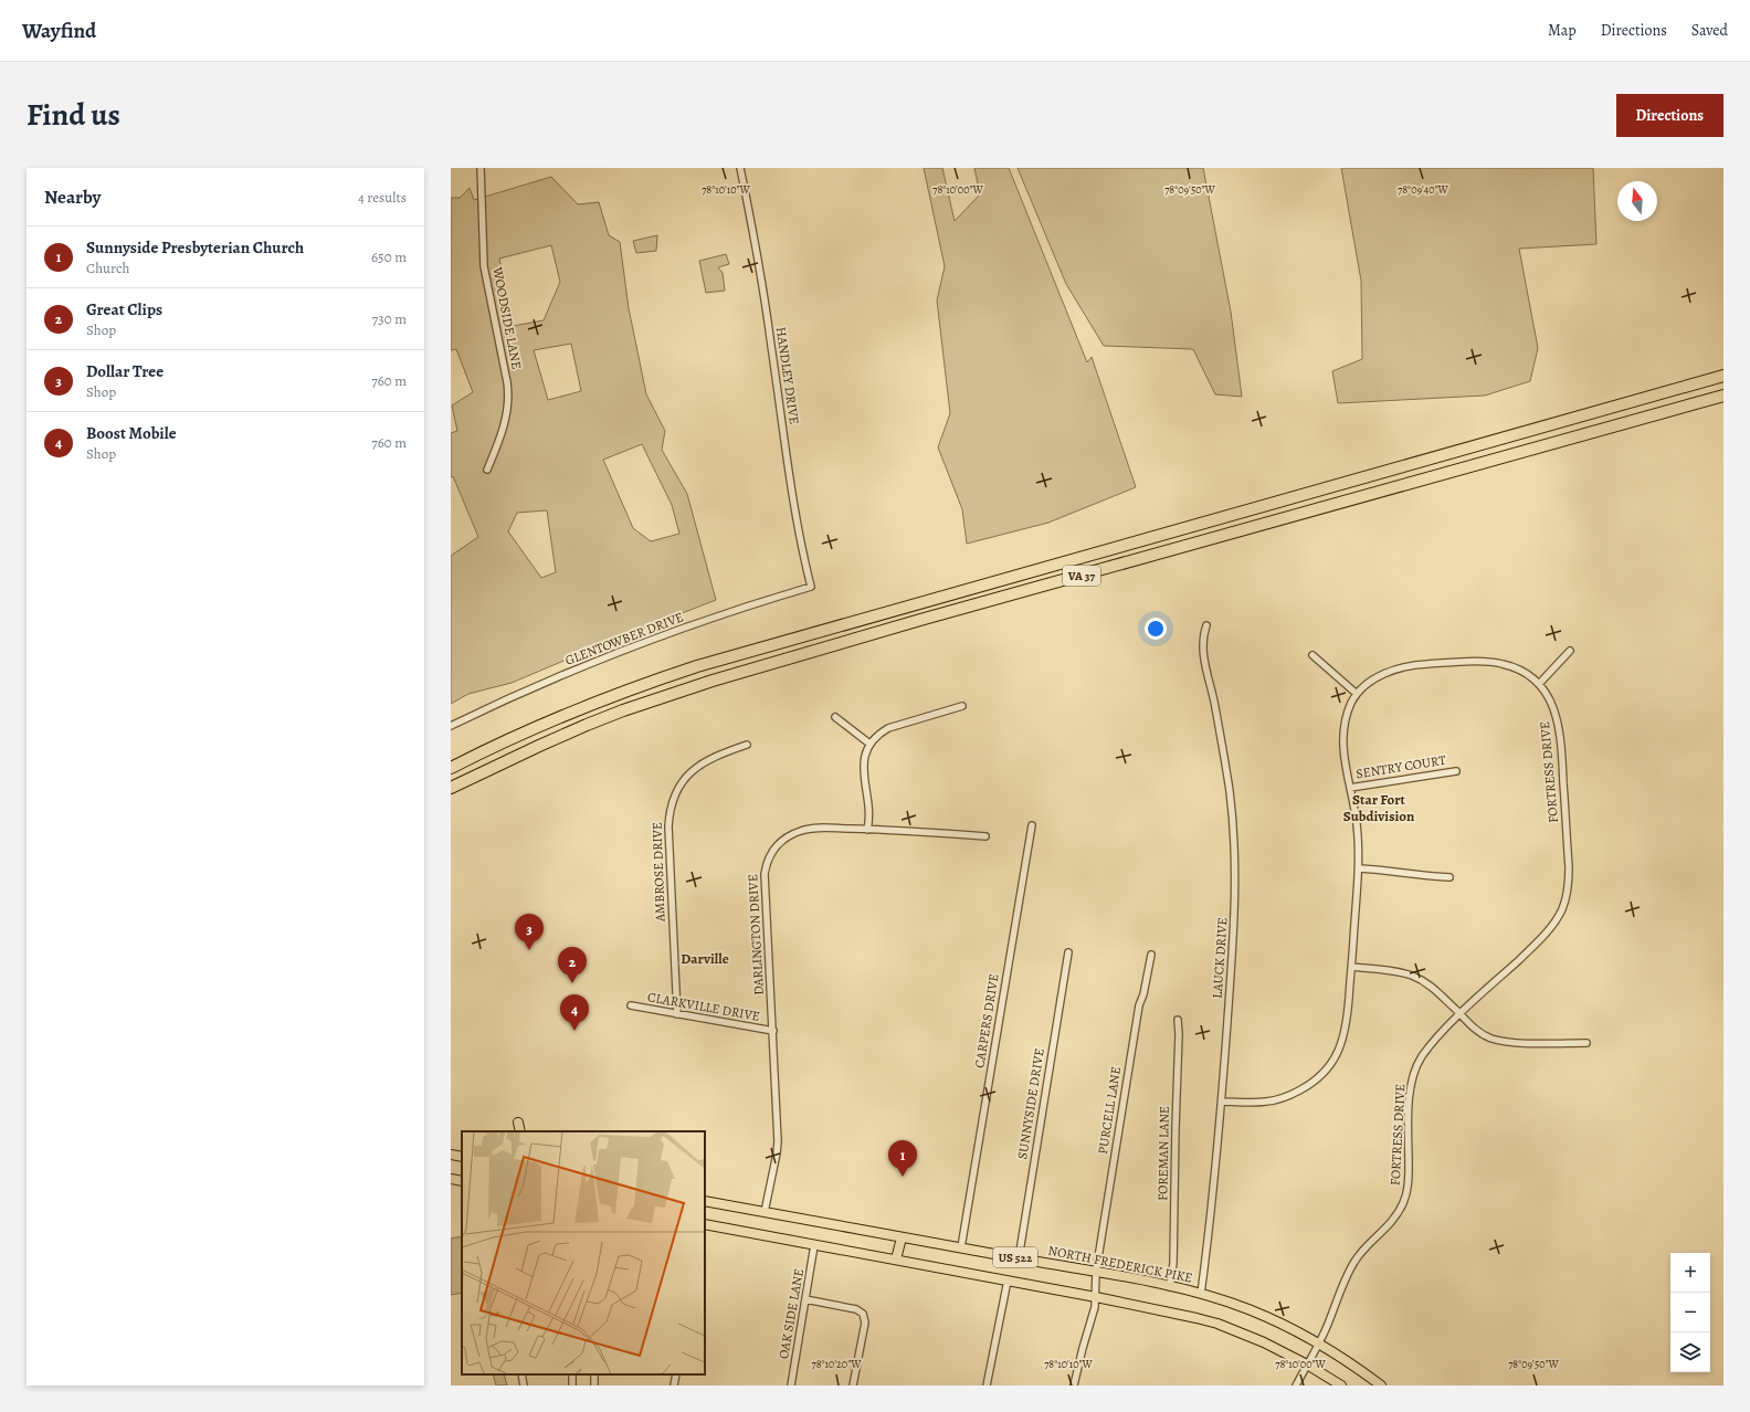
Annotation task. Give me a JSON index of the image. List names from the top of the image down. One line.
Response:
{"streets":{"highway":["VA 37"],"main road":["US 522","NORTH FREDERICK PIKE"],"street":["WOODSIDE LANE","HANDLEY DRIVE","GLENTOWBER DRIVE","SENTRY COURT","FORTRESS DRIVE","AMBROSE DRIVE","DARLINGTON DRIVE","LAUCK DRIVE","CLARKVILLE DRIVE","CARPERS DRIVE","SUNNYSIDE DRIVE","PURCELL LANE","FOREMAN LANE","OAK SIDE LANE"]},"crossings":[["HANDLEY DRIVE","GLENTOWBER DRIVE"],["SENTRY COURT","FORTRESS DRIVE"],["FORTRESS DRIVE","LAUCK DRIVE"],["FORTRESS DRIVE","US 522"],["FORTRESS DRIVE","NORTH FREDERICK PIKE"],["AMBROSE DRIVE","CLARKVILLE DRIVE"],["DARLINGTON DRIVE","CLARKVILLE DRIVE"],["DARLINGTON DRIVE","NORTH FREDERICK PIKE"],["LAUCK DRIVE","NORTH FREDERICK PIKE"],["CARPERS DRIVE","NORTH FREDERICK PIKE"],["SUNNYSIDE DRIVE","NORTH FREDERICK PIKE"],["PURCELL LANE","US 522"],["PURCELL LANE","NORTH FREDERICK PIKE"],["FOREMAN LANE","NORTH FREDERICK PIKE"],["US 522","OAK SIDE LANE"]],"districts":["Star Fort Subdivision","Darville"],"north":"top","page":{"header":"Wayfind","nav":["Map","Directions","Saved"],"title":"Find us","buttons":"Directions","heading":["Nearby","4 results"],"list":[{"mark":"1","name":"Sunnyside Presbyterian Church","note":"Church","value":"650 m"},{"mark":"2","name":"Great Clips","note":"Shop","value":"730 m"},{"mark":"3","name":"Dollar Tree","note":"Shop","value":"760 m"},{"mark":"4","name":"Boost Mobile","note":"Shop","value":"760 m"}],"pins":["3","2","4","1"],"map_buttons":["+","−"]},"coordinates":["78°10'10\"W","78°10'00\"W","78°09'50\"W","78°09'40\"W","78°10'20\"W"]}
